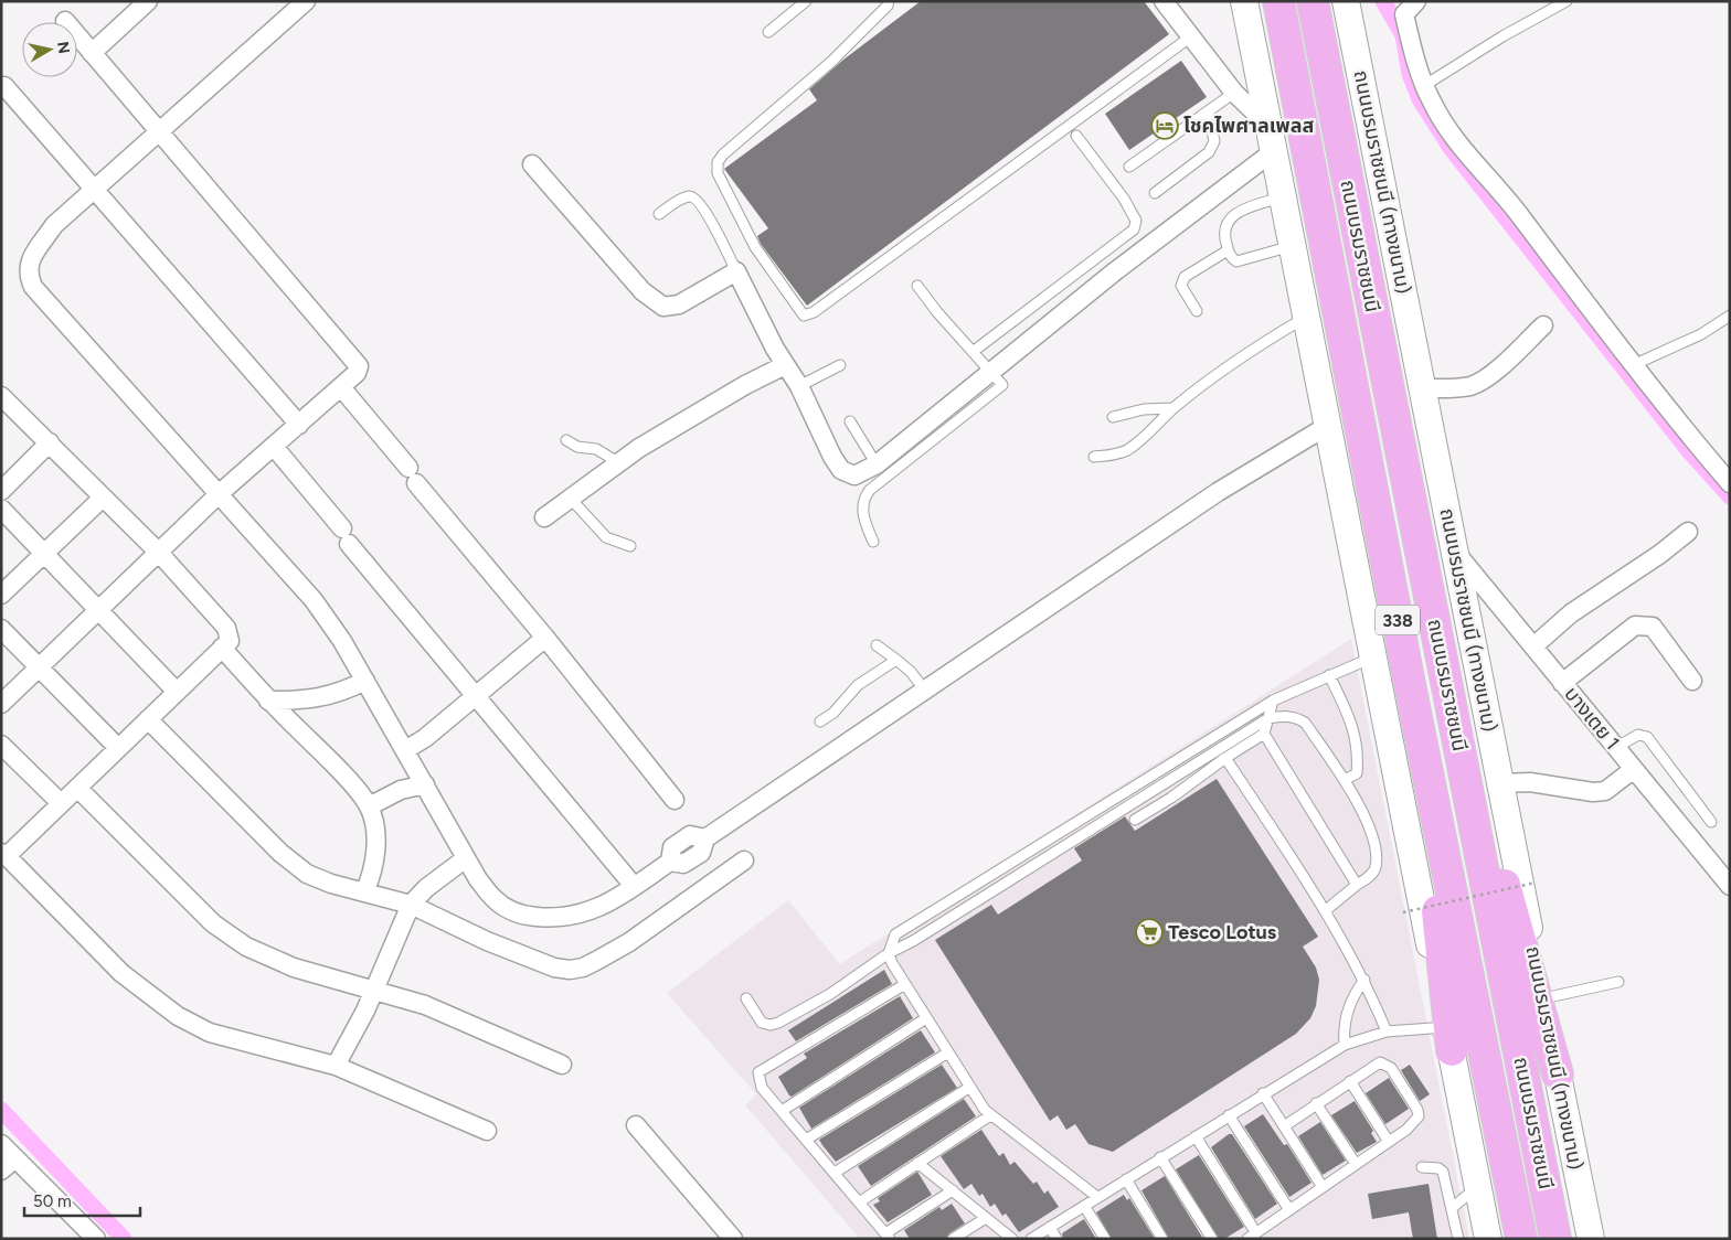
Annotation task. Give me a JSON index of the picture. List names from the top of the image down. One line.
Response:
{"streets":{"highway":["ถนนบรมราชชนนี","338"],"main road":["ถนนบรมราชชนนี (ทางขนาน)"],"street":["บางเตย 1"]},"crossings":[["ถนนบรมราชชนนี (ทางขนาน)","บางเตย 1"]],"places":{"hotel":["โชคไพศาลเพลส"],"supermarket":["Tesco Lotus"]},"scale_bar":"50 m","north":"right"}
